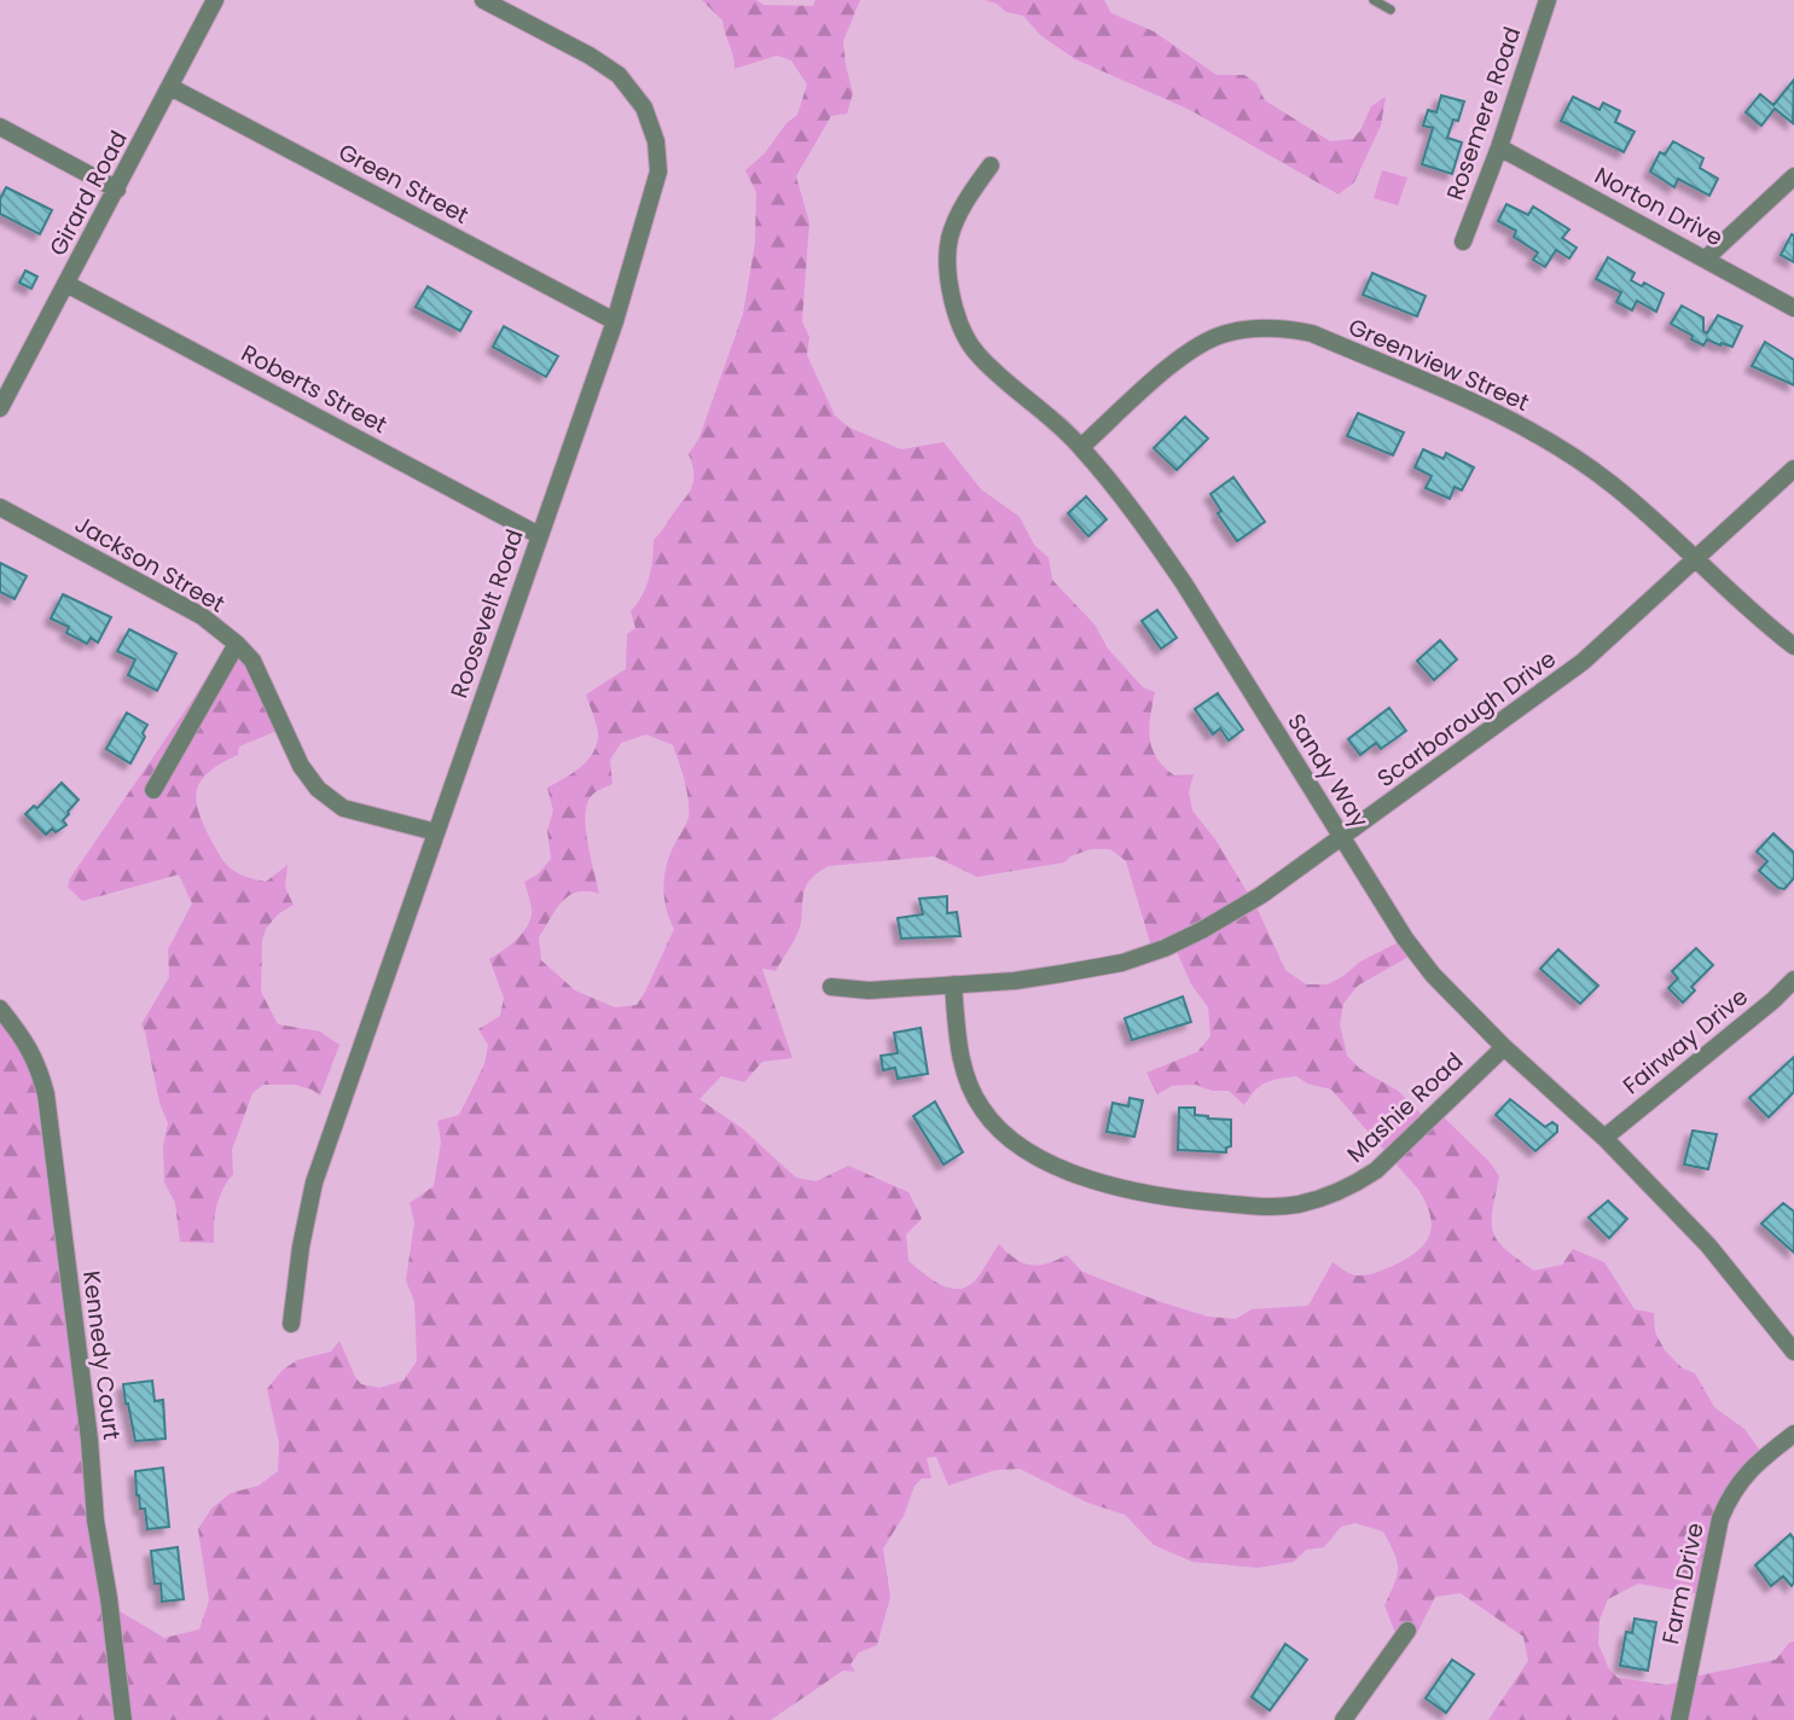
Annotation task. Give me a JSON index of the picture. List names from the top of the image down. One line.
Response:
{"streets":{"street":["Rosemere Road","Green Street","Girard Road","Norton Drive","Greenview Street","Roberts Street","Jackson Street","Roosevelt Road","Scarborough Drive","Sandy Way","Fairway Drive","Mashie Road","Kennedy Court","Farm Drive"]},"crossings":[["Rosemere Road","Norton Drive"],["Green Street","Girard Road"],["Green Street","Roosevelt Road"],["Girard Road","Roberts Street"],["Greenview Street","Scarborough Drive"],["Greenview Street","Sandy Way"],["Roberts Street","Roosevelt Road"],["Jackson Street","Roosevelt Road"],["Scarborough Drive","Sandy Way"],["Scarborough Drive","Mashie Road"],["Sandy Way","Fairway Drive"],["Sandy Way","Mashie Road"]]}
